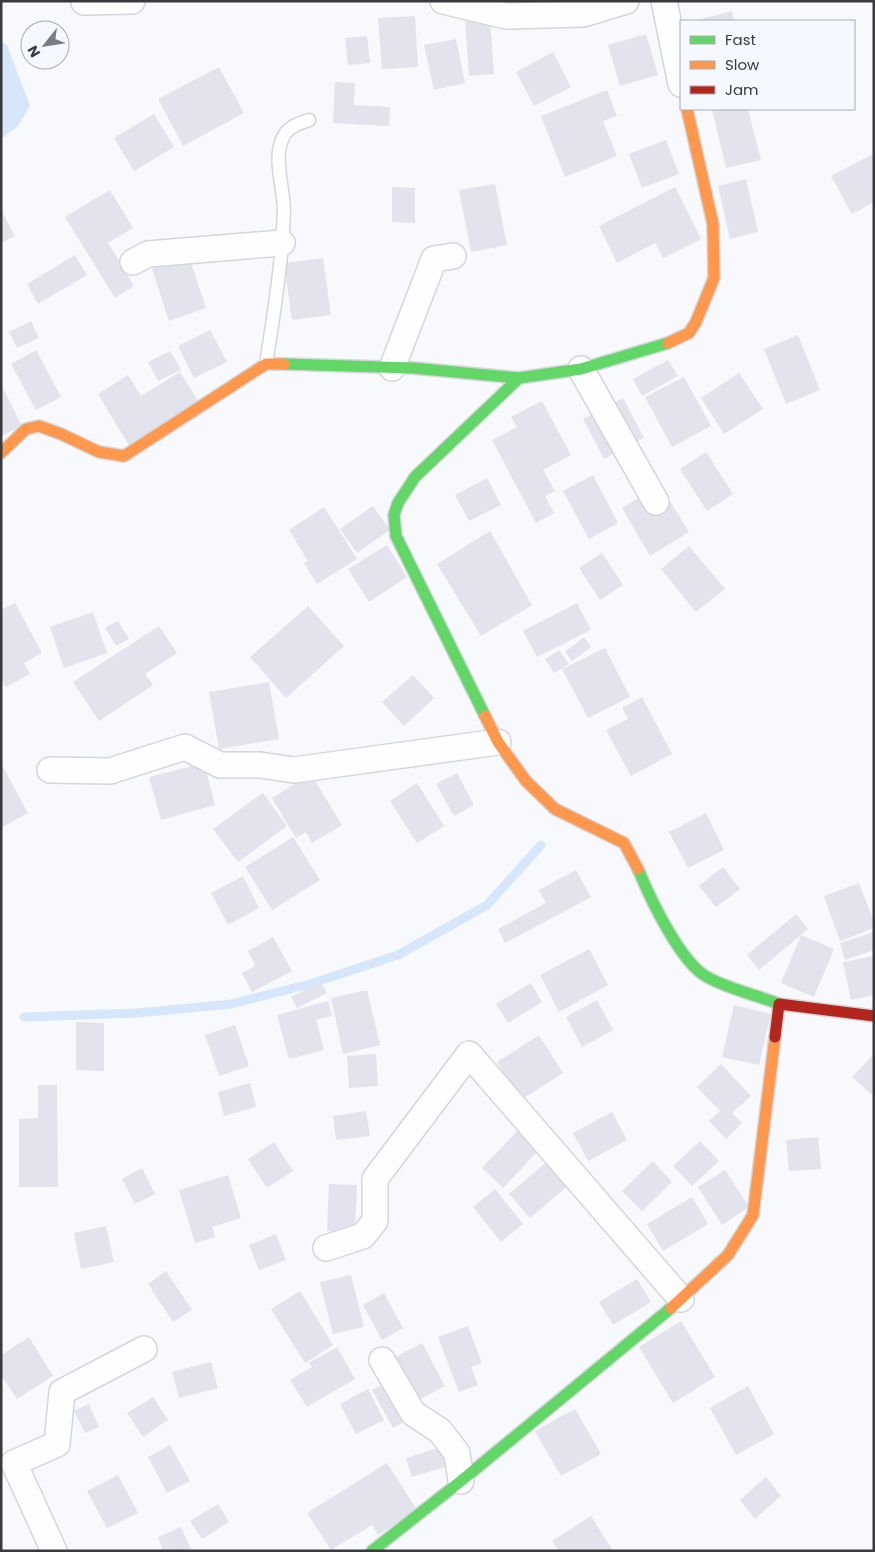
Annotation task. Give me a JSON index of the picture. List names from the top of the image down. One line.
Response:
{"legend":["Fast","Slow","Jam"],"north":"bottom left"}
